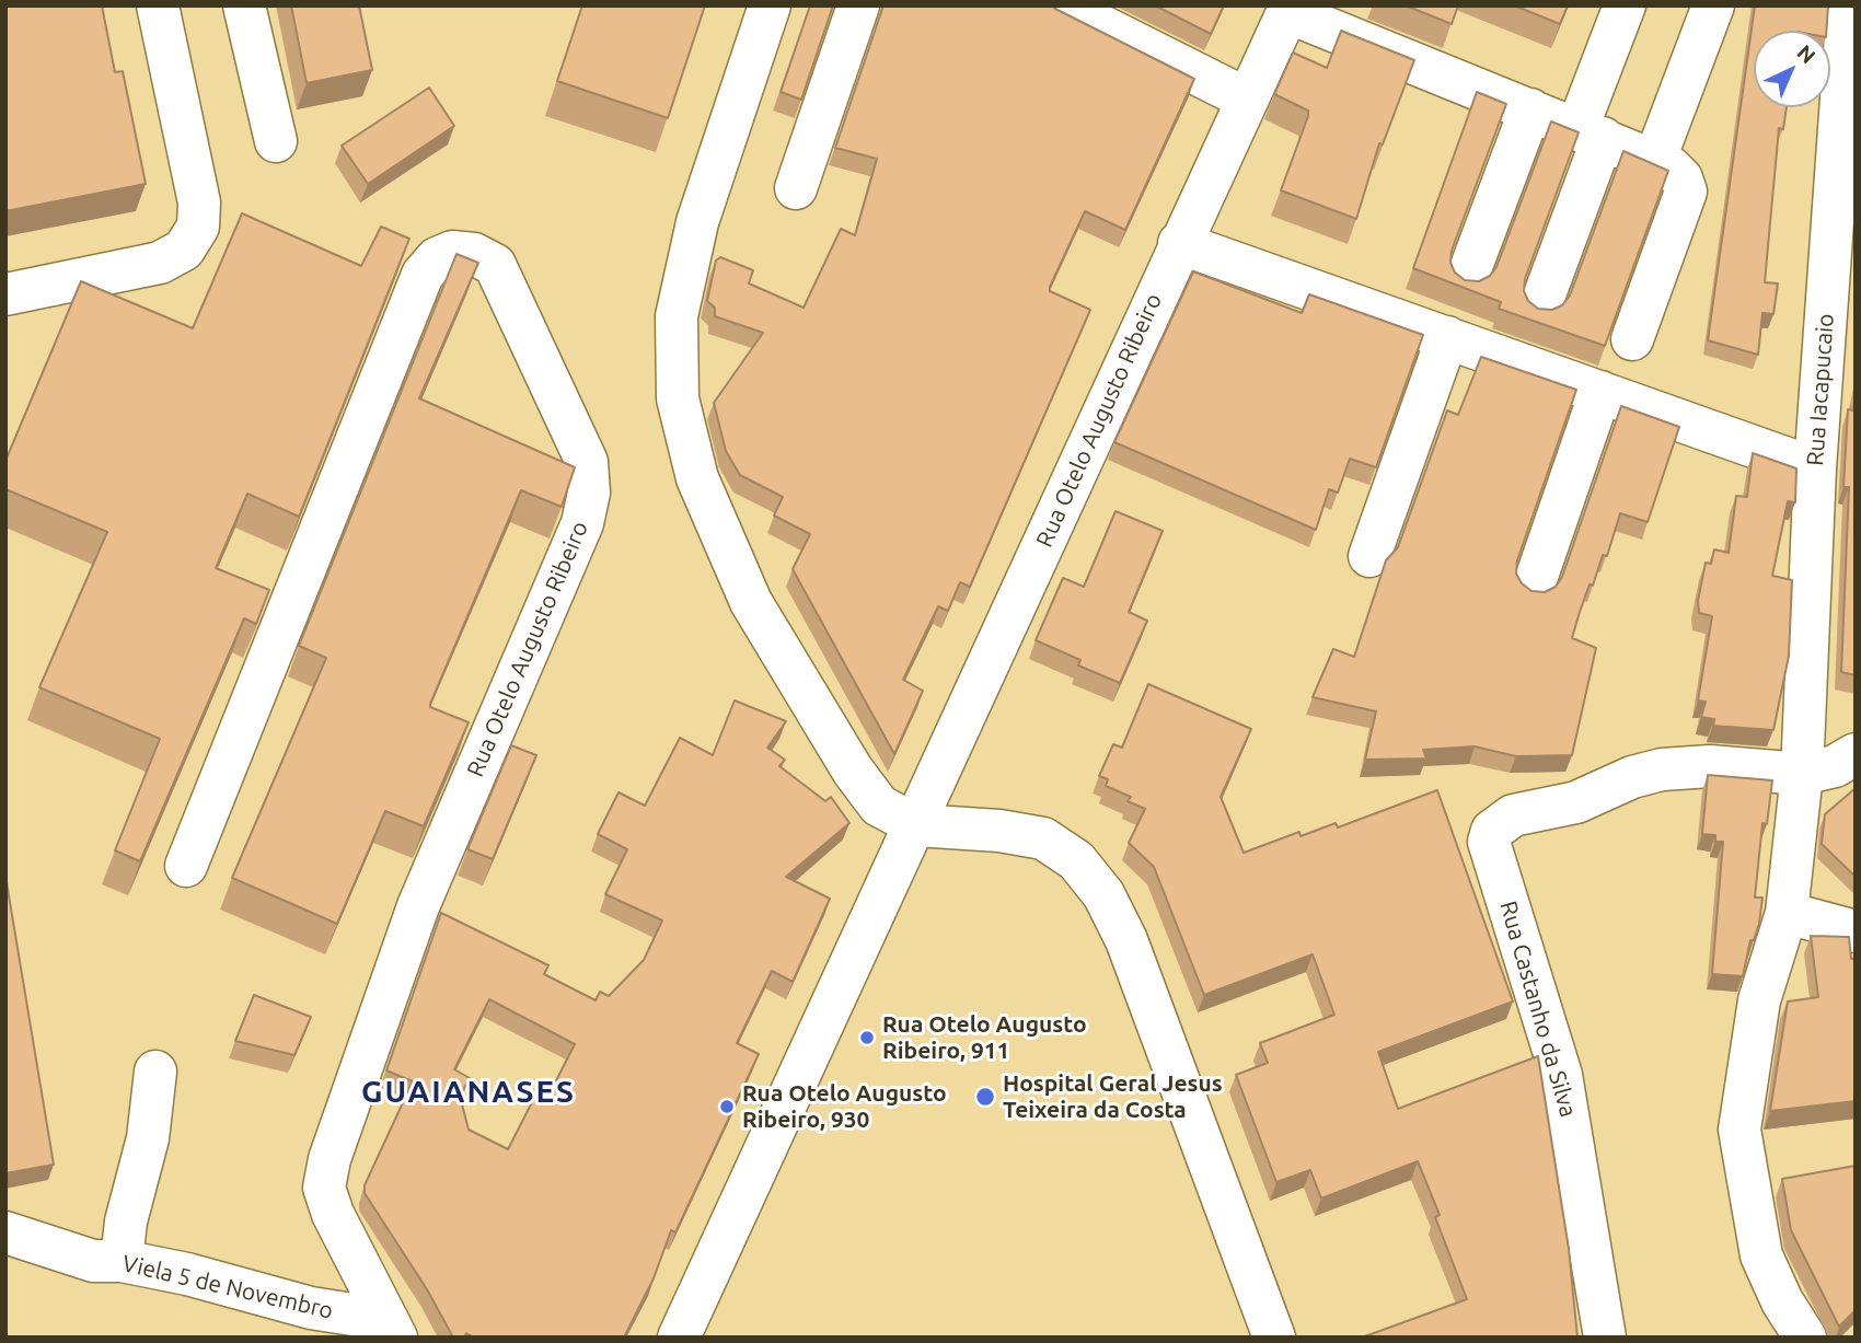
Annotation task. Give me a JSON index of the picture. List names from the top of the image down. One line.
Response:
{"streets":{"street":["Rua Iacapucaio","Rua Otelo Augusto Ribeiro","Rua Castanho da Silva","Viela 5 de Novembro"]},"crossings":[["Rua Iacapucaio","Rua Castanho da Silva"],["Rua Otelo Augusto Ribeiro","Viela 5 de Novembro"]],"districts":["GUAIANASES"],"places":["Rua Otelo Augusto Ribeiro, 911","Hospital Geral Jesus Teixeira da Costa","Rua Otelo Augusto Ribeiro, 930"],"north":"top right"}
